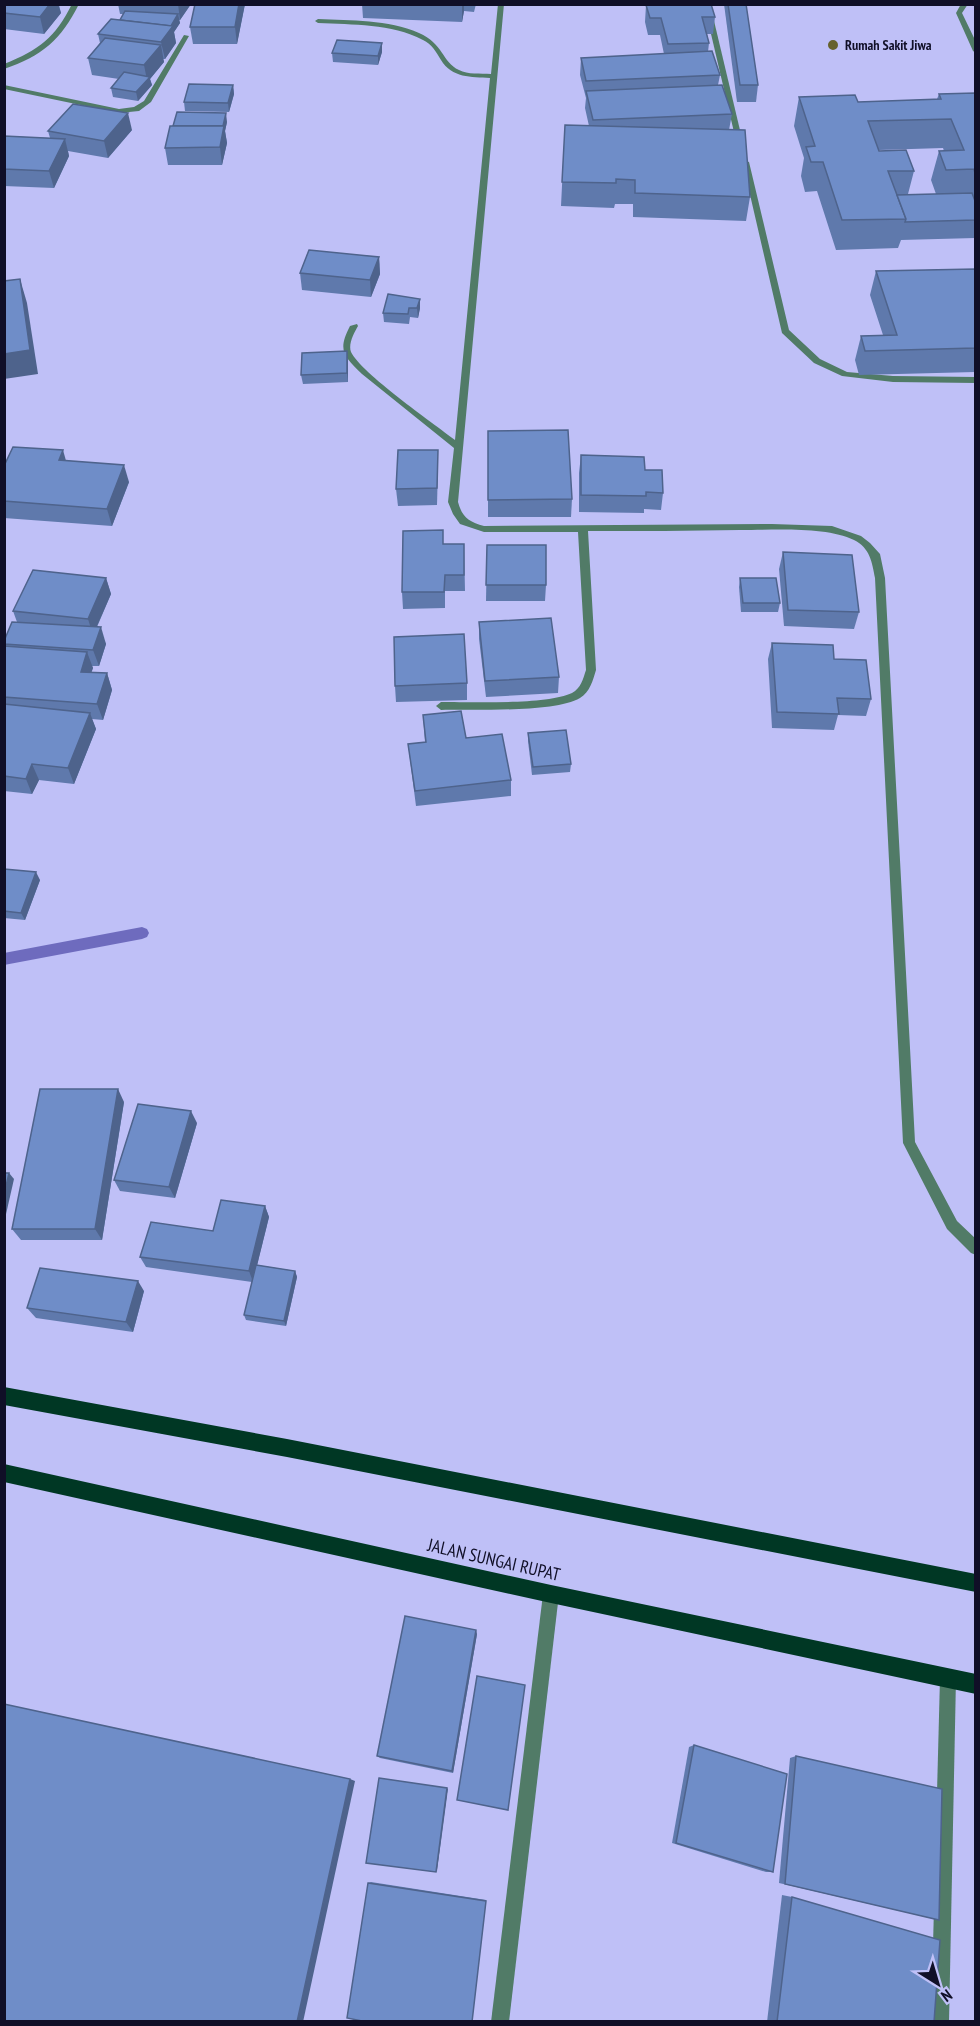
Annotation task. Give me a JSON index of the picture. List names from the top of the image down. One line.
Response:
{"streets":{"main road":["JALAN SUNGAI RUPAT"]},"places":["Rumah Sakit Jiwa"],"north":"bottom right"}
